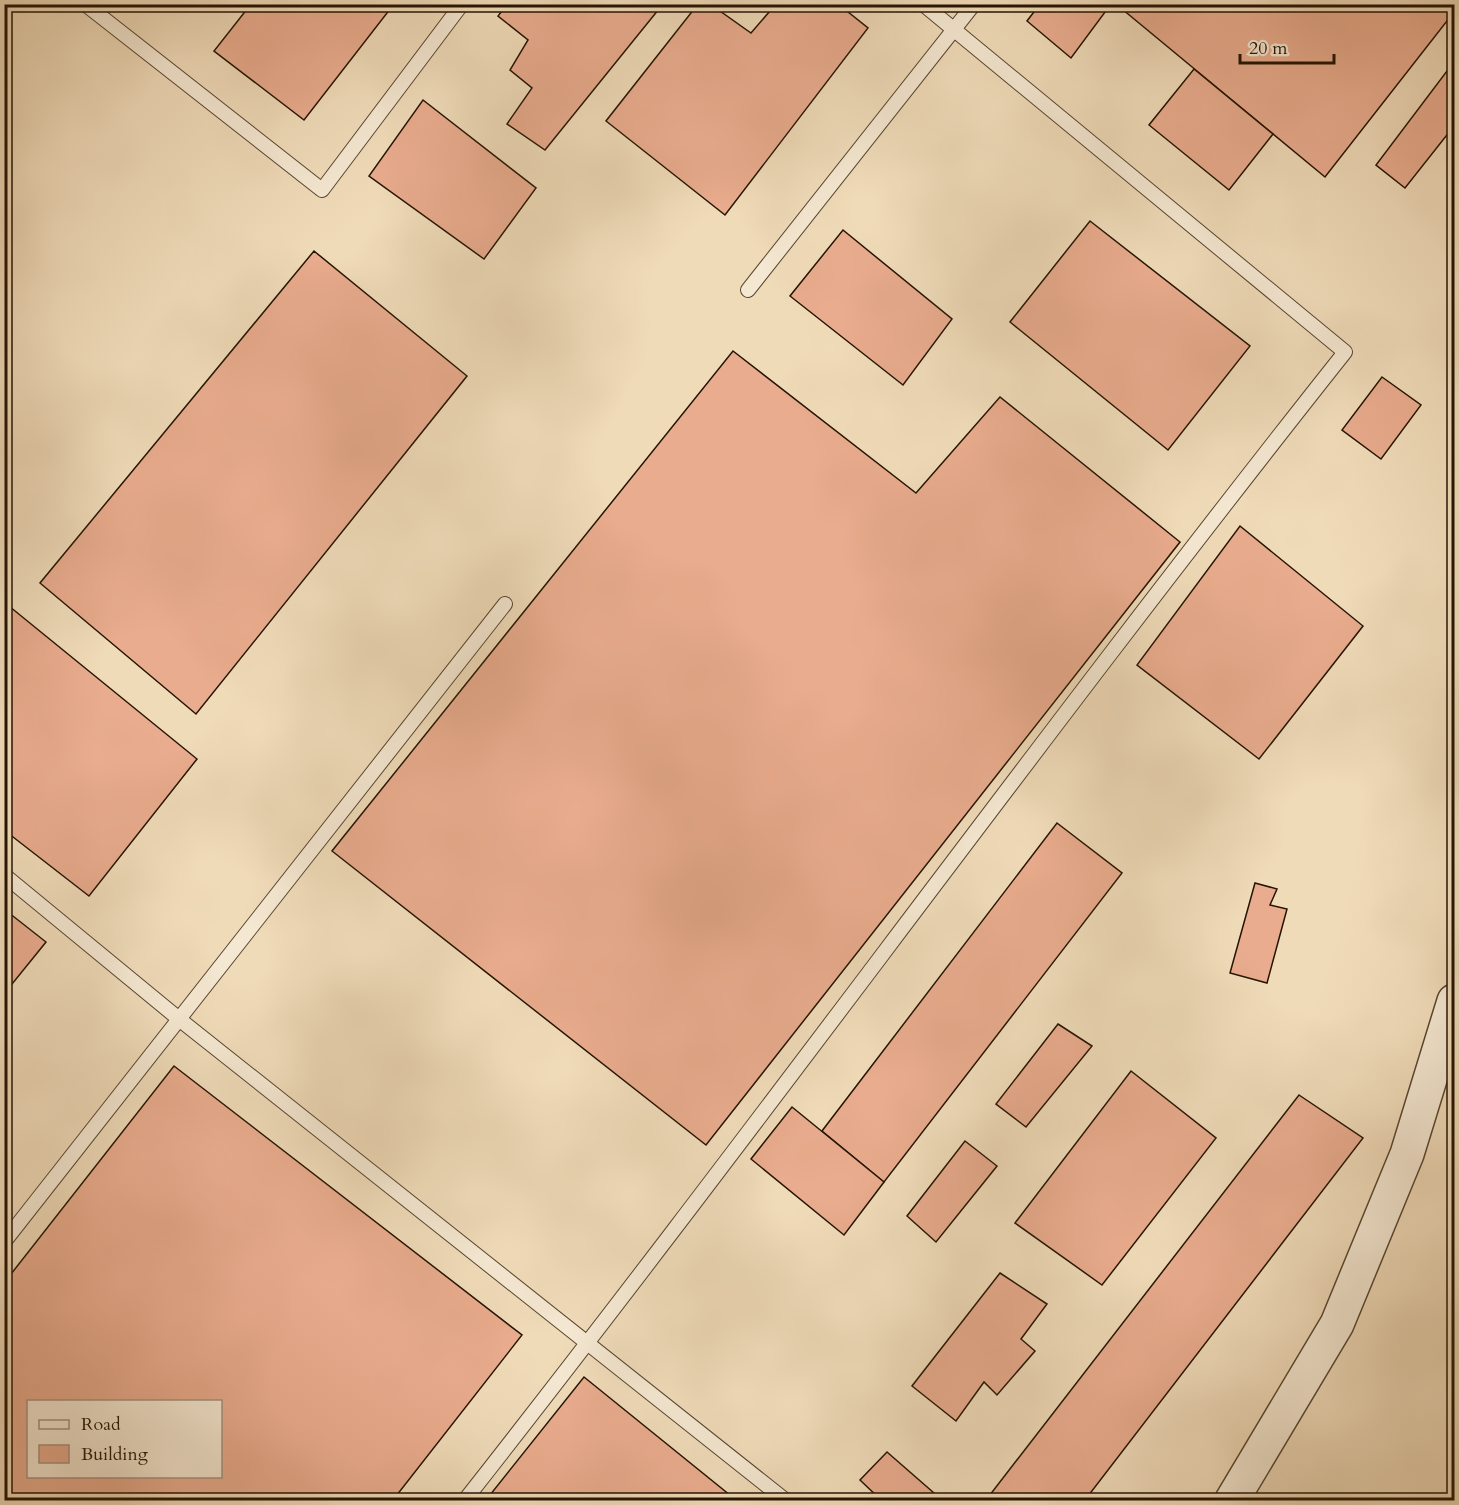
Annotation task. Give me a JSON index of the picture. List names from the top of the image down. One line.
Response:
{"legend":["Road","Building"],"scale_bar":"20 m"}
